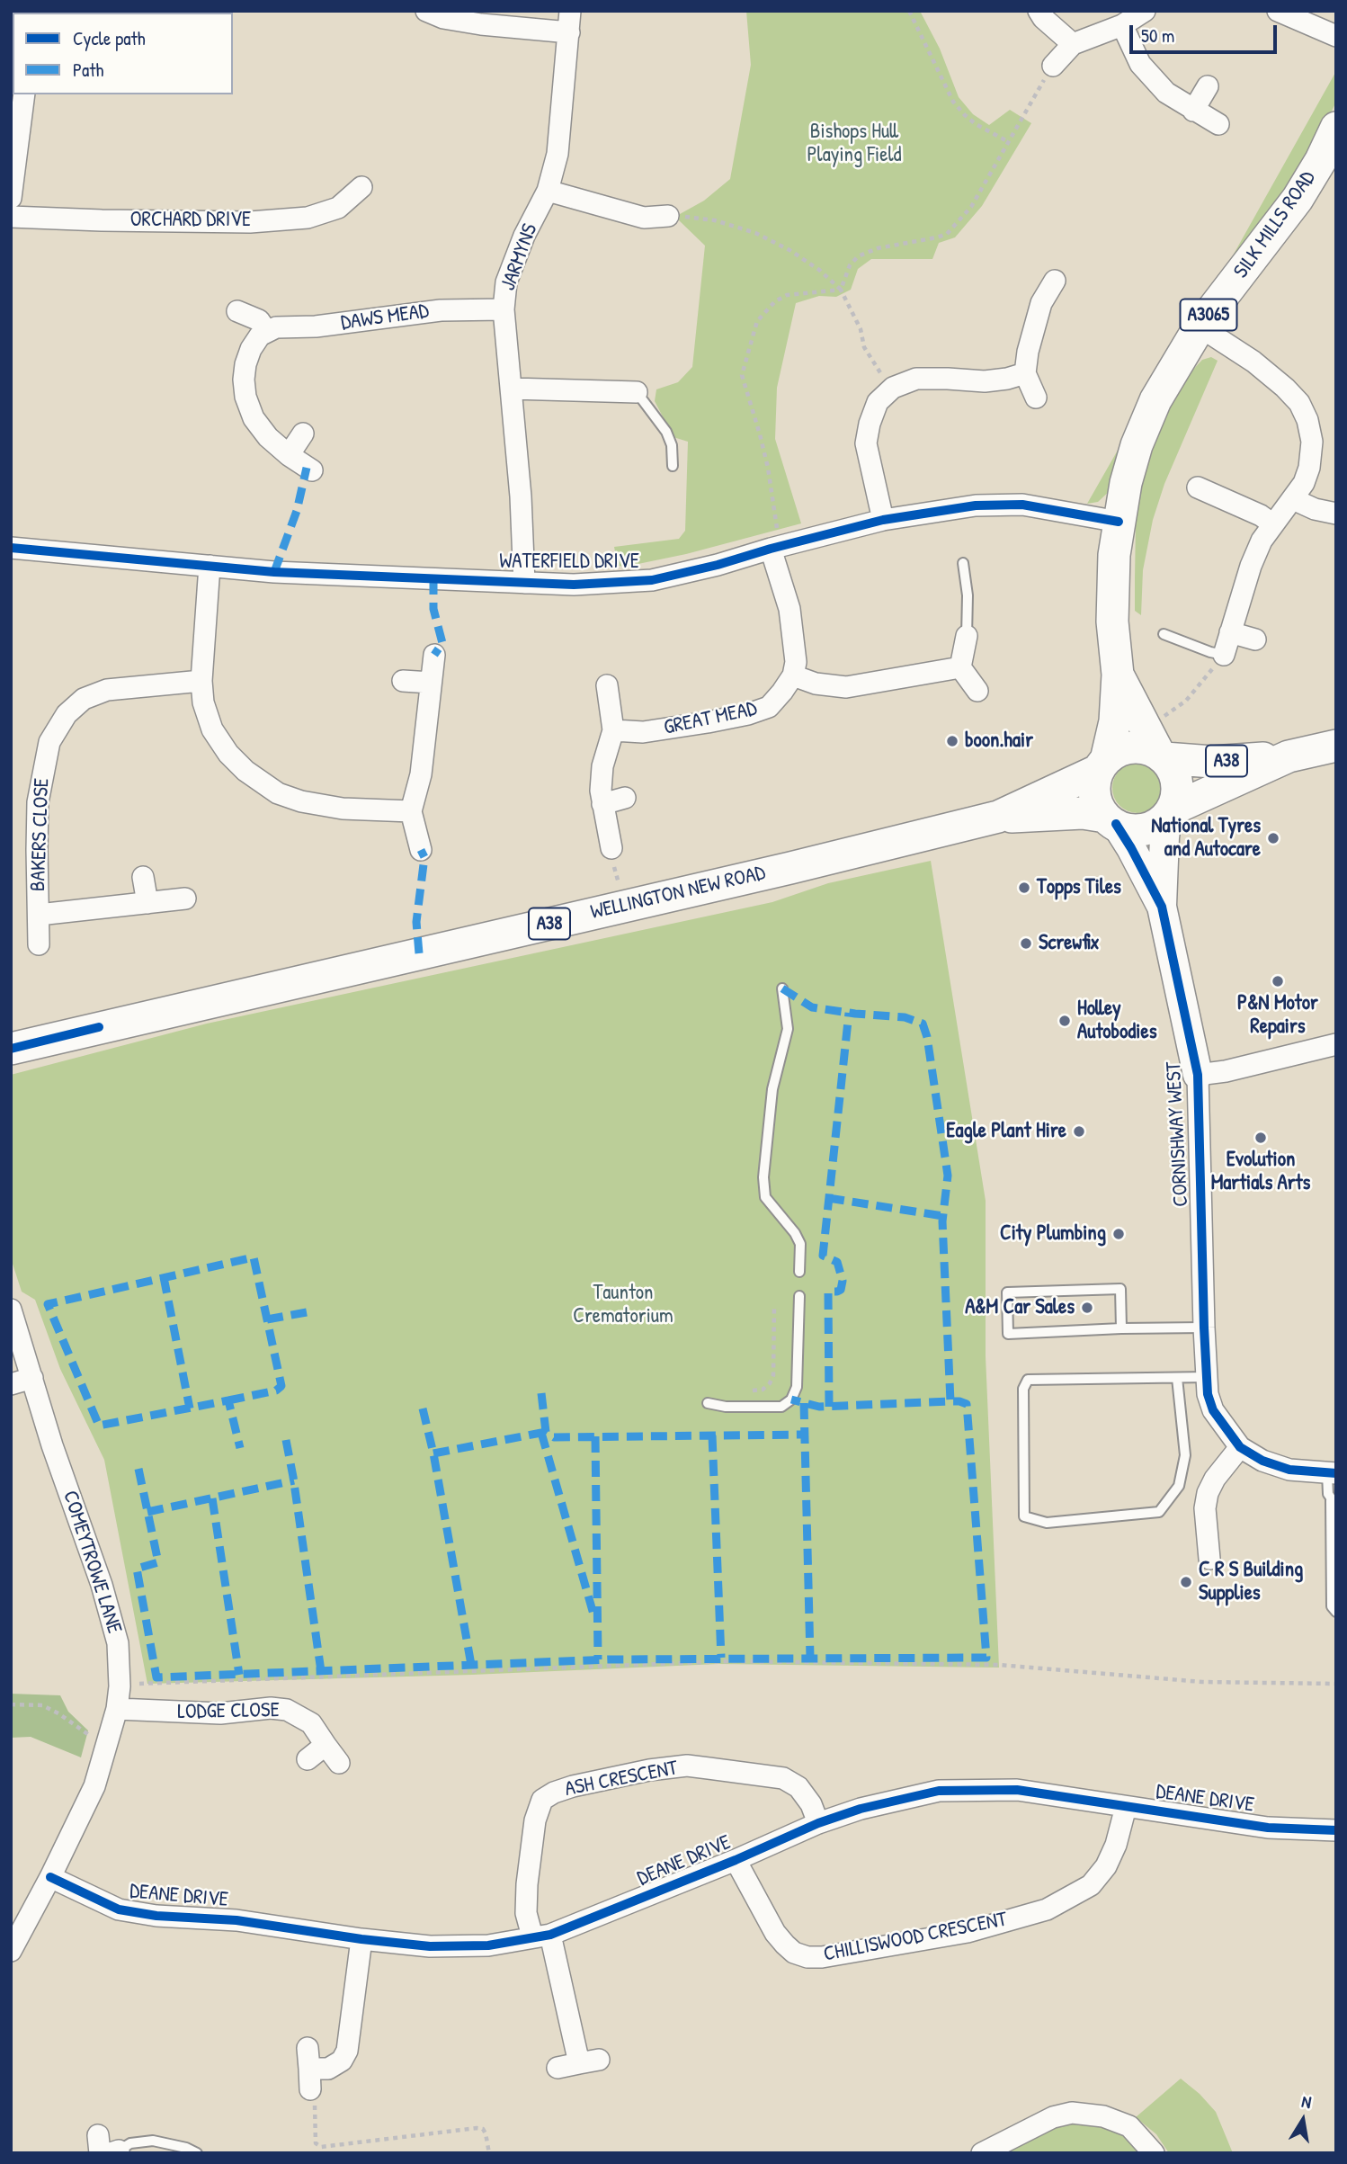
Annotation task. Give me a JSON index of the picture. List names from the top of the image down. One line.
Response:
{"streets":{"main road":["SILK MILLS ROAD","A3065","A38","WELLINGTON NEW ROAD"],"street":["ORCHARD DRIVE","JARMYNS","DAWS MEAD","WATERFIELD DRIVE","GREAT MEAD","BAKERS CLOSE","CORNISHWAY WEST","COMEYTROWE LANE","LODGE CLOSE","ASH CRESCENT","DEANE DRIVE","CHILLISWOOD CRESCENT"]},"crossings":[["SILK MILLS ROAD","WATERFIELD DRIVE"],["SILK MILLS ROAD","A38"],["SILK MILLS ROAD","WELLINGTON NEW ROAD"],["SILK MILLS ROAD","CORNISHWAY WEST"],["JARMYNS","DAWS MEAD"],["JARMYNS","WATERFIELD DRIVE"],["A38","WELLINGTON NEW ROAD"],["A38","CORNISHWAY WEST"],["WELLINGTON NEW ROAD","CORNISHWAY WEST"],["COMEYTROWE LANE","LODGE CLOSE"],["COMEYTROWE LANE","DEANE DRIVE"],["ASH CRESCENT","DEANE DRIVE"],["DEANE DRIVE","CHILLISWOOD CRESCENT"]],"parks":["Bishops Hull Playing Field","Taunton Crematorium"],"places":["boon.hair","National Tyres and Autocare","Topps Tiles","Screwfix","P&N Motor Repairs","Holley Autobodies","Eagle Plant Hire","Evolution Martials Arts","City Plumbing","A&M Car Sales","C R S Building Supplies"],"legend":["Cycle path","Path"],"scale_bar":"50 m","north":"top"}
